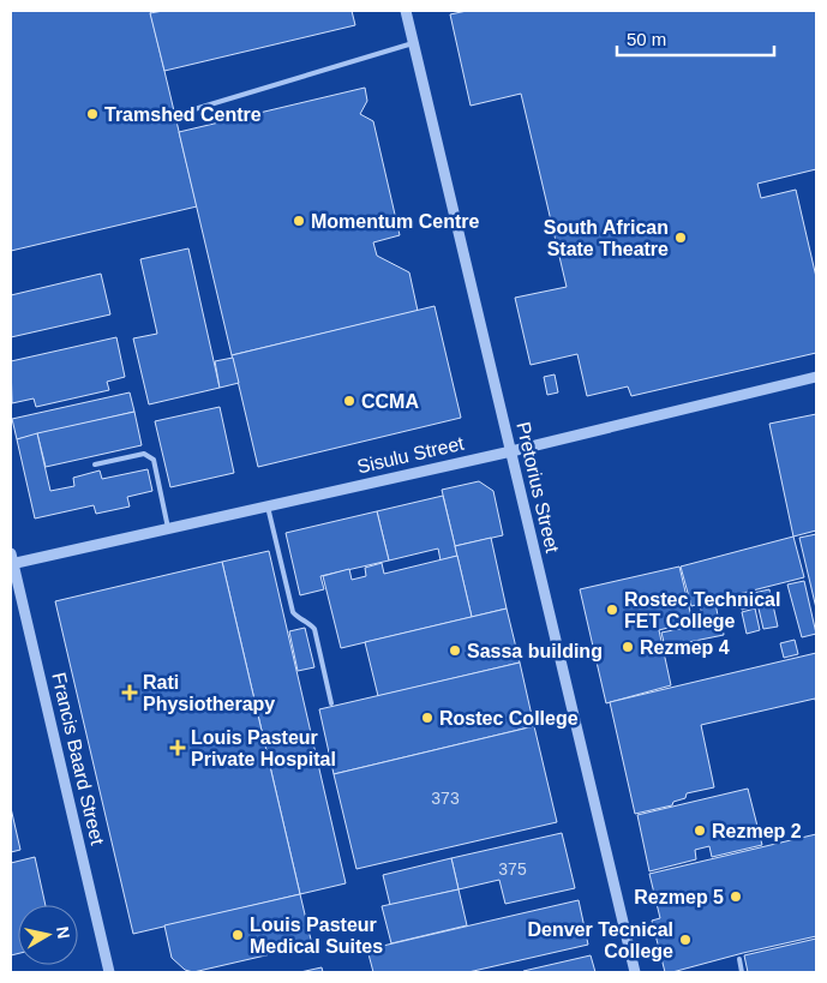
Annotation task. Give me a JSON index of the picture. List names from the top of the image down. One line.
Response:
{"streets":{"street":["Sisulu Street","Pretorius Street","Francis Baard Street"]},"crossings":[["Sisulu Street","Pretorius Street"],["Sisulu Street","Francis Baard Street"]],"places":{"other":["Tramshed Centre","Momentum Centre","South African State Theatre","CCMA","Rostec Technical FET College","Rezmep 4","Sassa building","Rostec College","Rezmep 2","Rezmep 5","Louis Pasteur Medical Suites","Denver Tecnical College"],"health":["Rati Physiotherapy","Louis Pasteur Private Hospital"]},"house_numbers":["373","375"],"scale_bar":"50 m","north":"right"}
